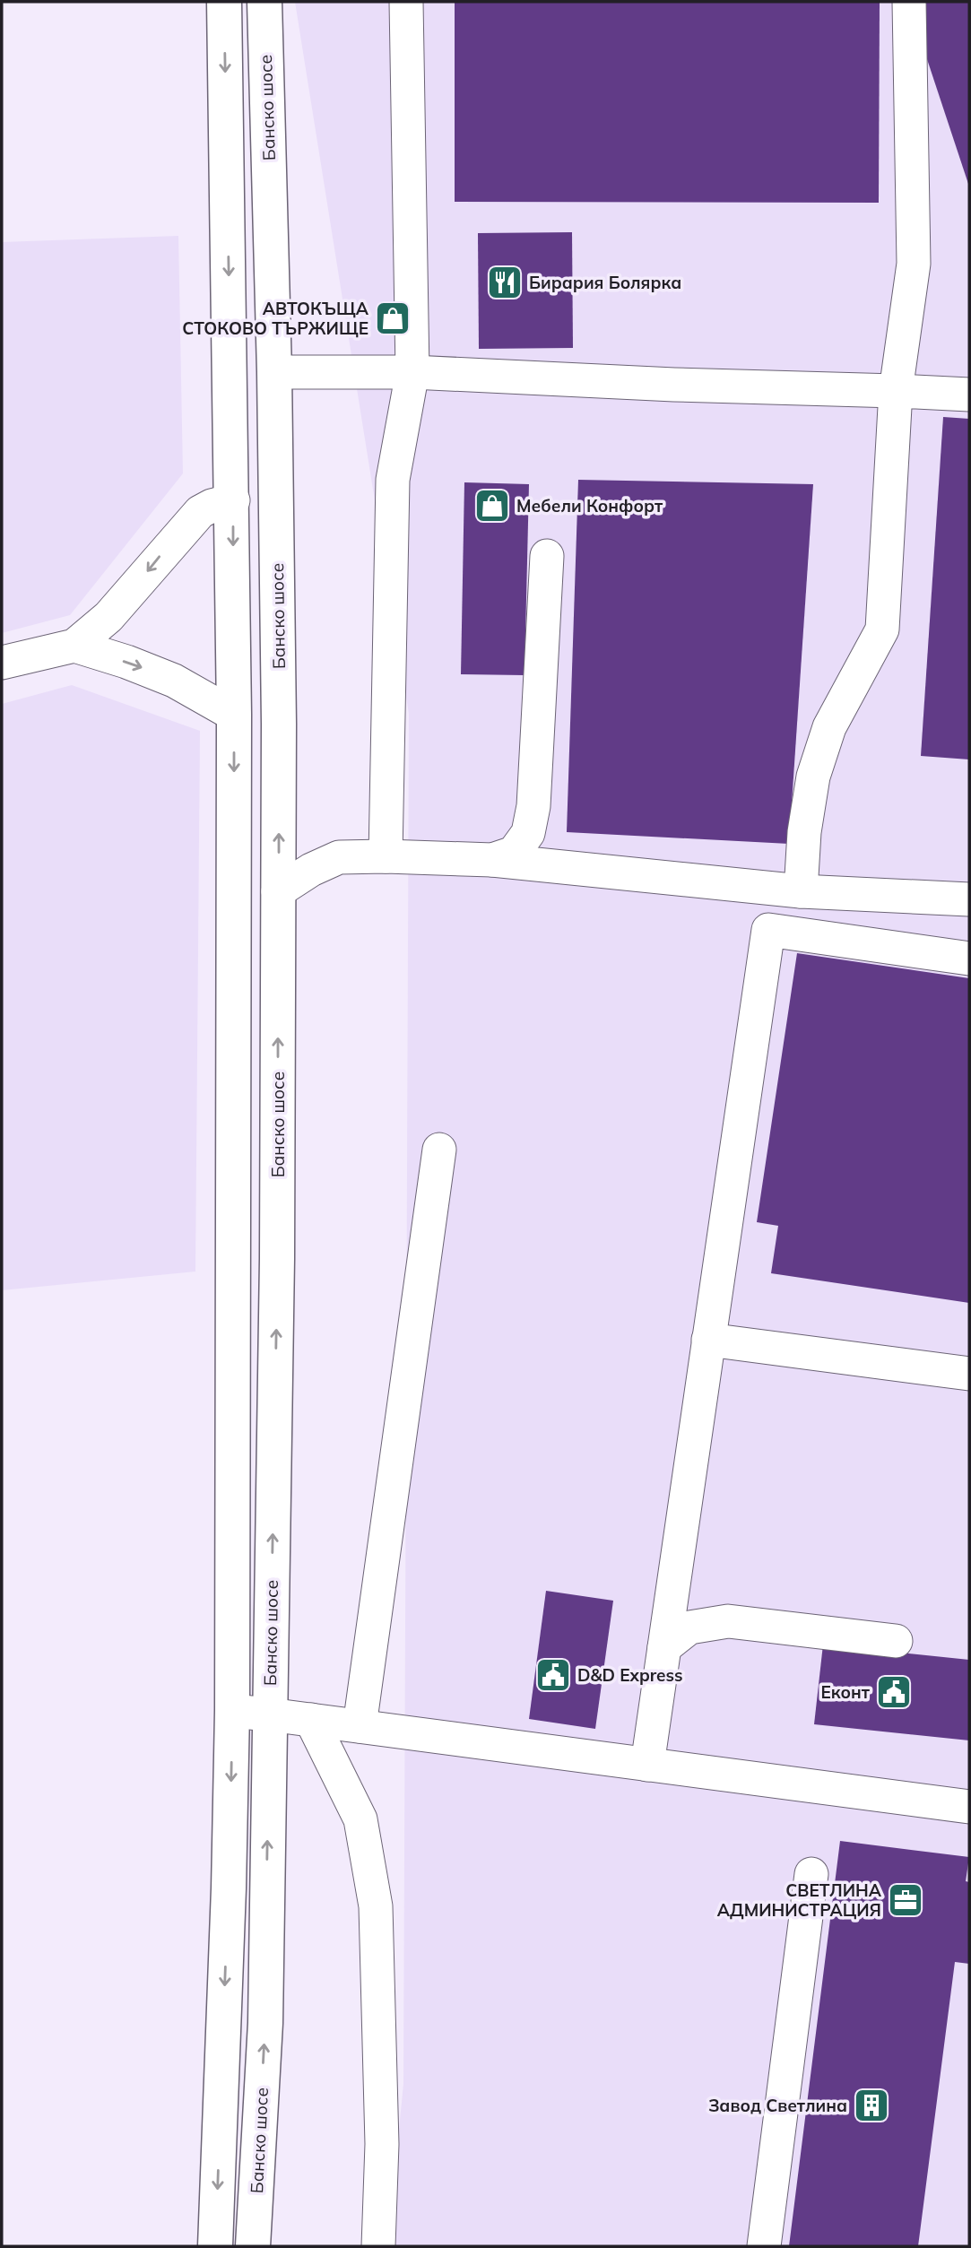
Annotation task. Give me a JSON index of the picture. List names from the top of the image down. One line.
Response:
{"streets":{"main road":["Банско шосе"]},"places":{"restaurant":["Бирария Болярка"],"shop":["АВТОКЪЩА СТОКОВО ТЪРЖИЩЕ","Мебели Конфорт"],"public building":["D&D Express","Еконт"],"office":["СВЕТЛИНА АДМИНИСТРАЦИЯ"],"building":["Завод Светлина"]}}
